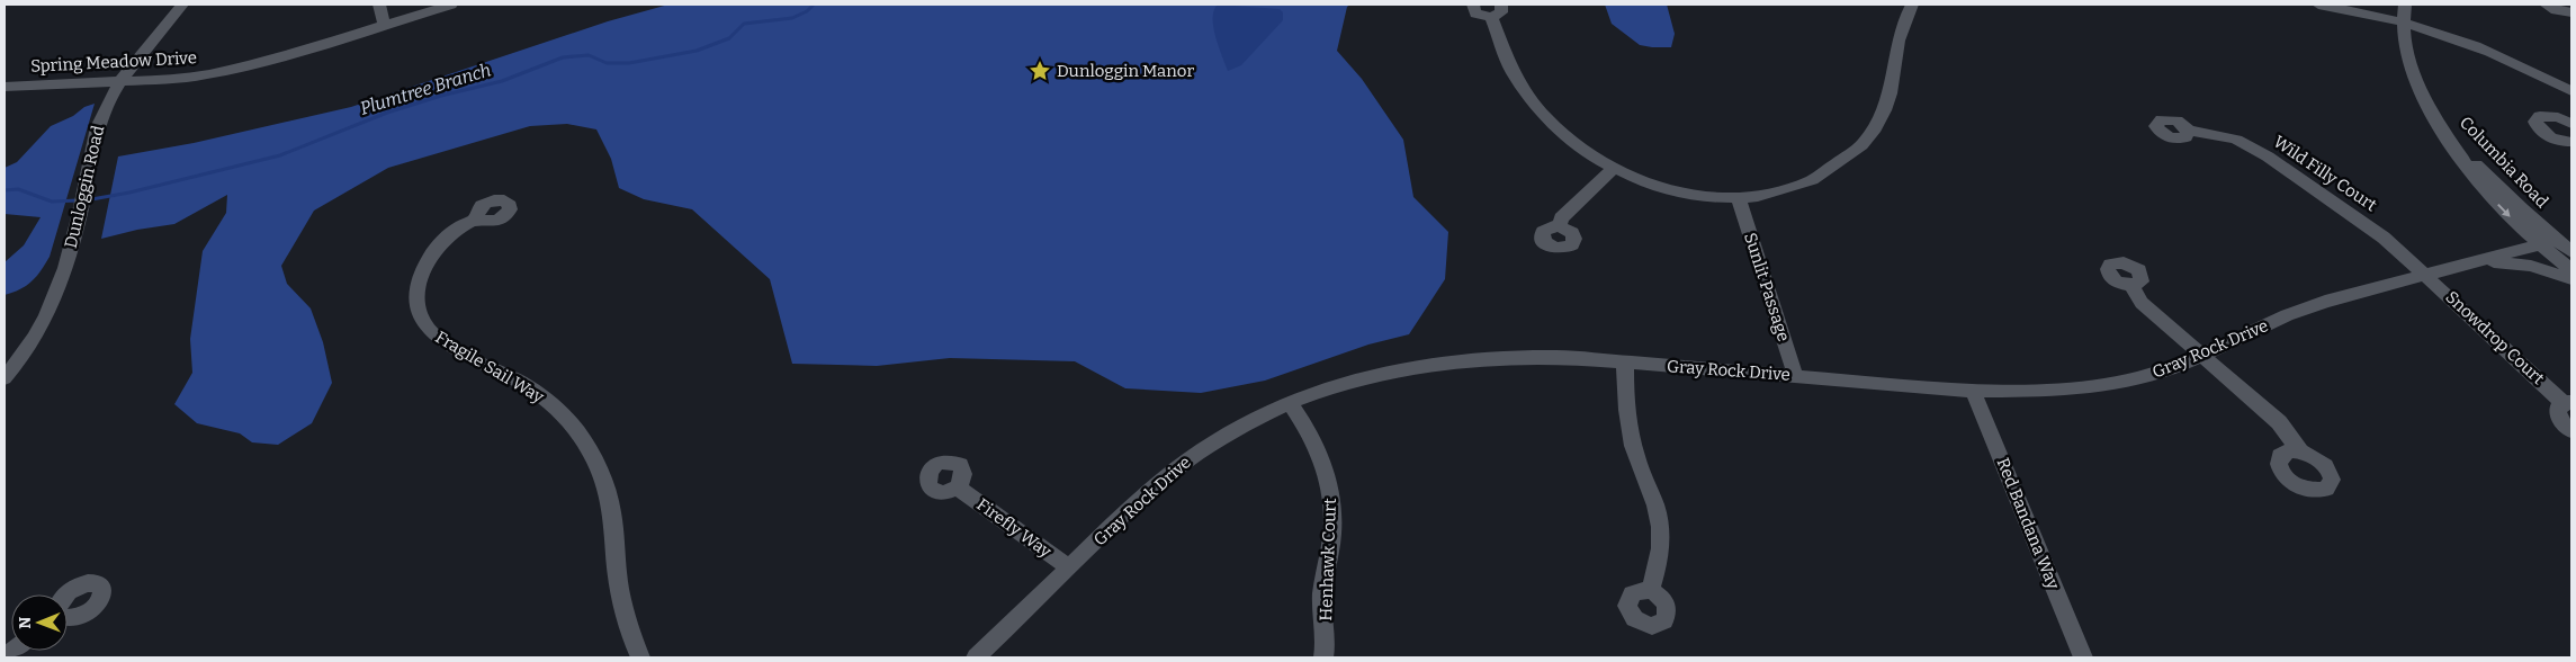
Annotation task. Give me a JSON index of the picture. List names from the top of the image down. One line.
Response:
{"streets":{"street":["Spring Meadow Drive","Columbia Road","Wild Filly Court","Dunloggin Road","Sunlit Passage","Snowdrop Court","Gray Rock Drive","Fragile Sail Way","Red Bandana Way","Firefly Way","Henhawk Court"]},"crossings":[["Spring Meadow Drive","Dunloggin Road"],["Columbia Road","Gray Rock Drive"],["Wild Filly Court","Snowdrop Court"],["Wild Filly Court","Gray Rock Drive"],["Sunlit Passage","Gray Rock Drive"],["Snowdrop Court","Gray Rock Drive"],["Gray Rock Drive","Red Bandana Way"],["Gray Rock Drive","Firefly Way"],["Gray Rock Drive","Henhawk Court"]],"water":["Plumtree Branch"],"places":{"place":["Dunloggin Manor"]},"north":"left"}
